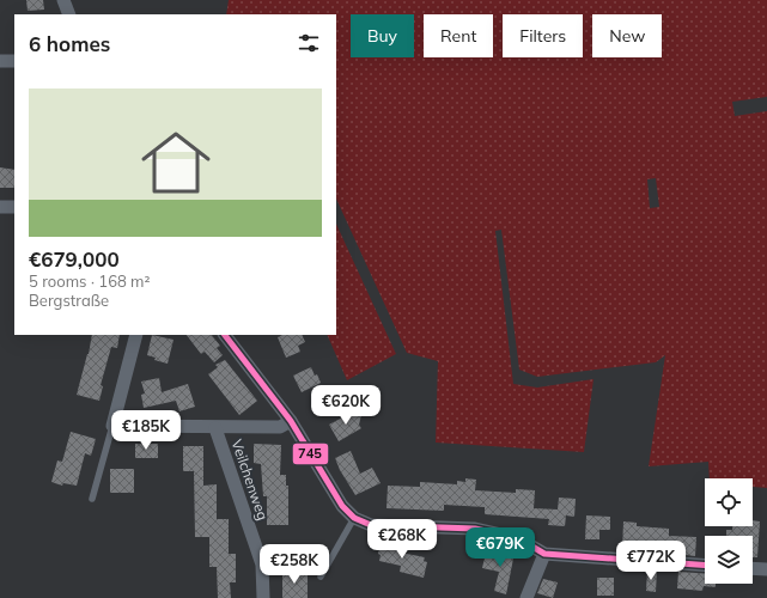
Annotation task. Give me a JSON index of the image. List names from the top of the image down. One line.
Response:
{"streets":{"street":["Veilchenweg"]},"lines":["transit line 745"],"page":{"chip":["Buy","Rent","Filters","New"],"heading":"6 homes","list":[{"name":"€679,000","note":"5 rooms · 168 m² · Bergstraße"}],"price":["€620K","€185K","€268K","€679K","€772K","€258K"]}}
